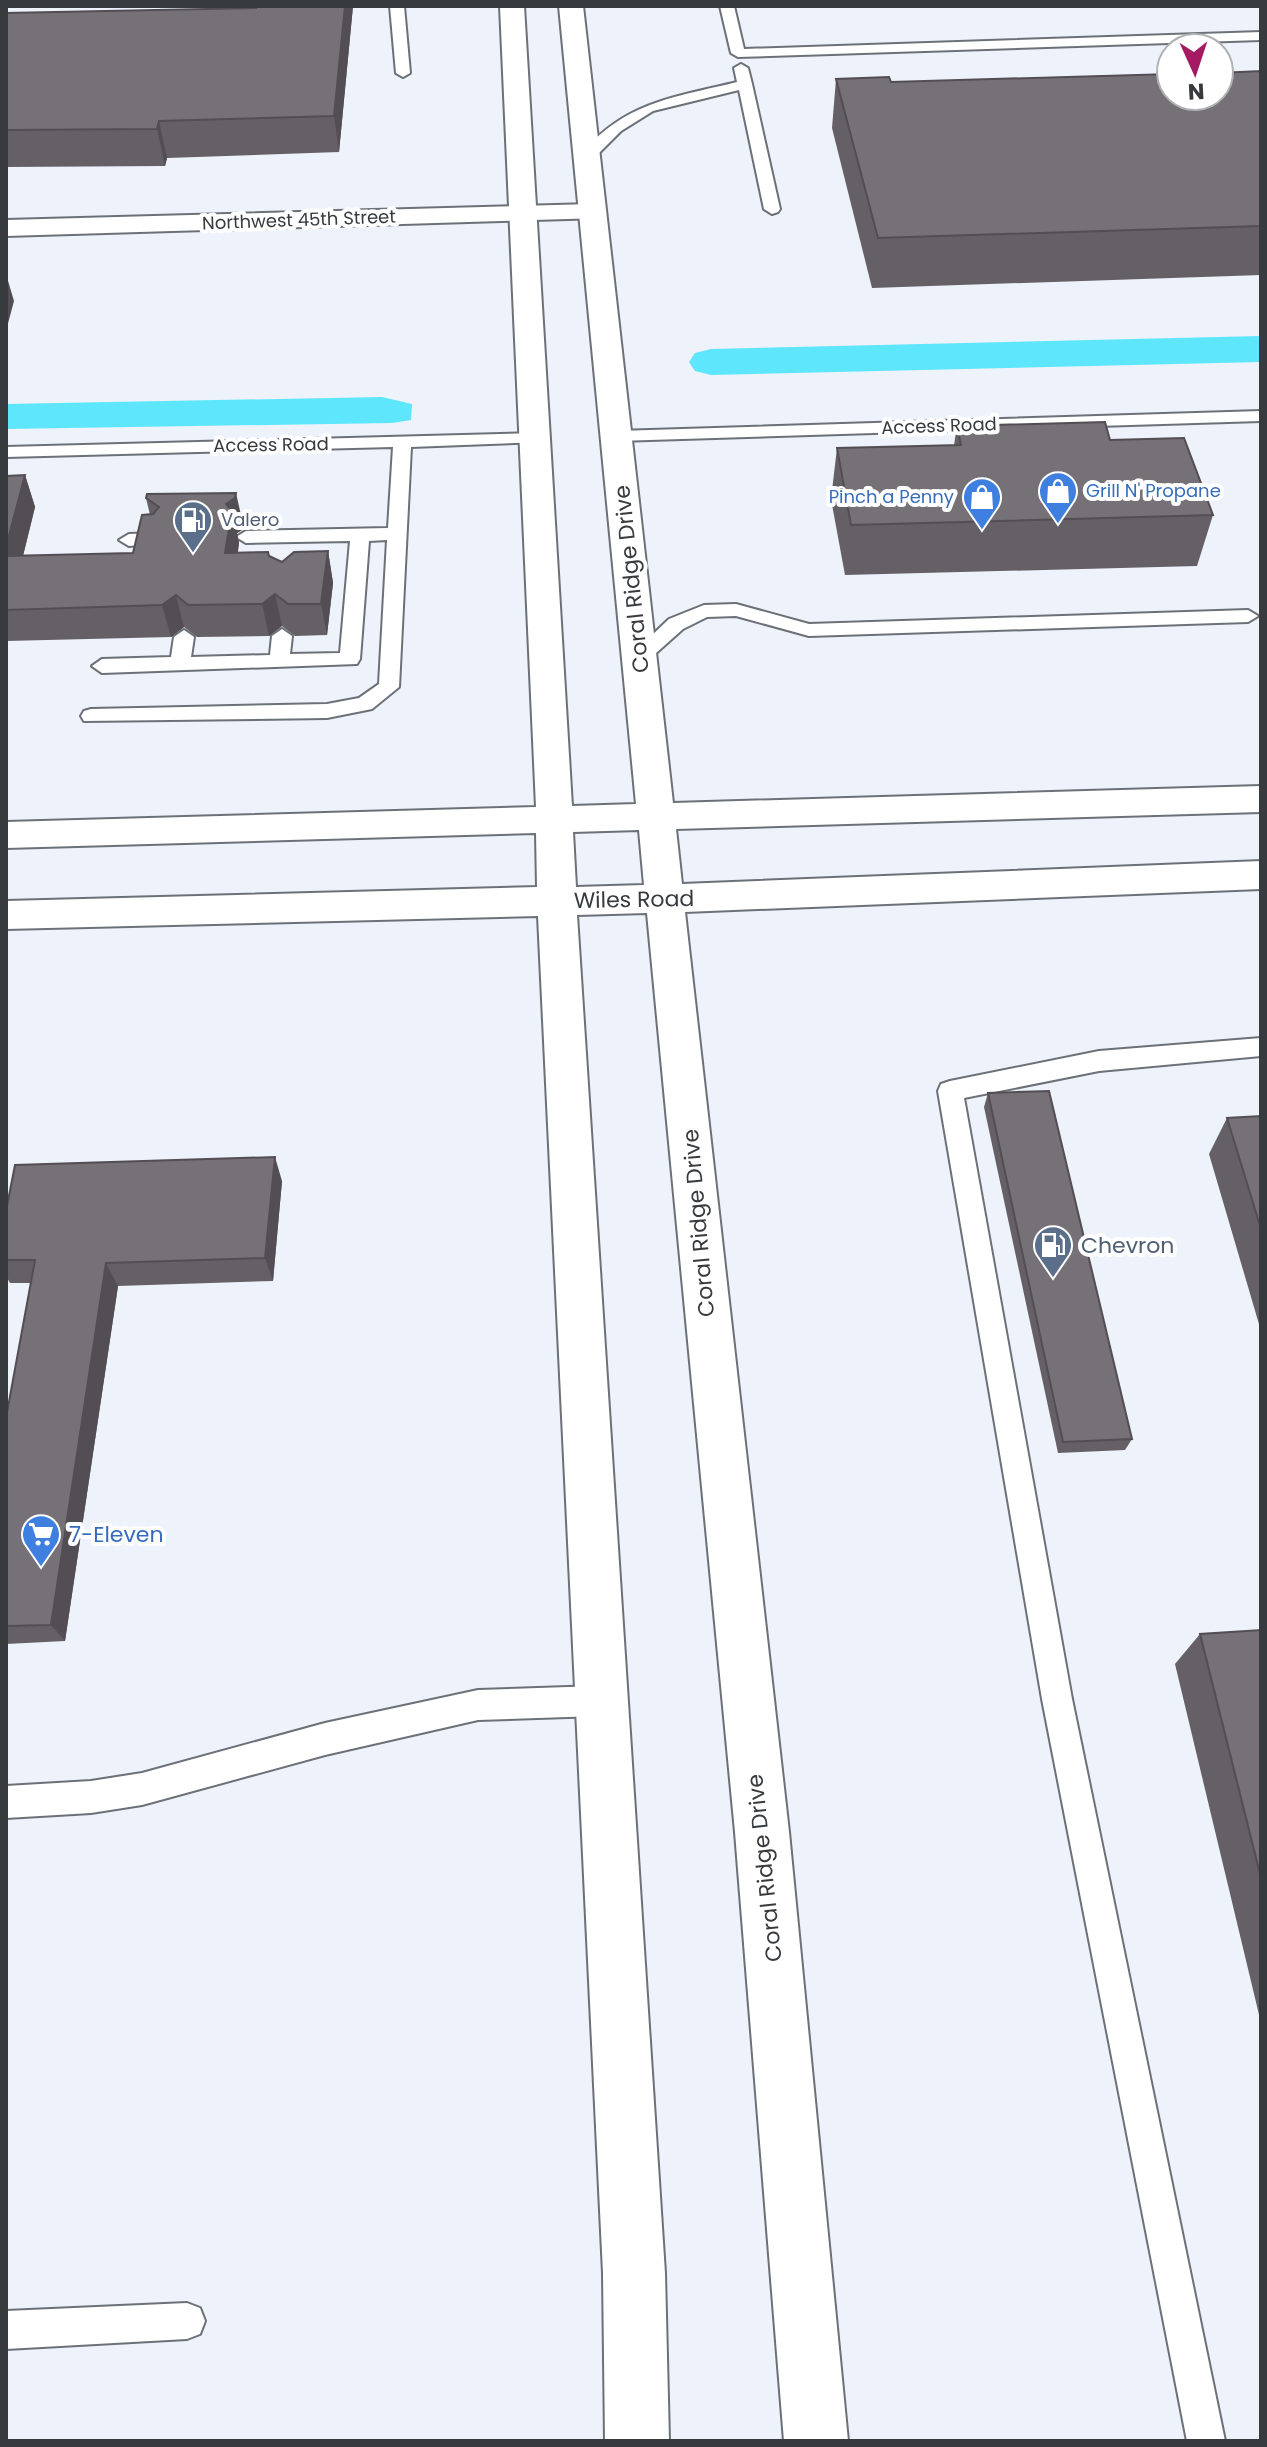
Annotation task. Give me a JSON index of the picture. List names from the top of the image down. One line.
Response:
{"streets":{"main road":["Northwest 45th Street","Coral Ridge Drive","Wiles Road"],"lane":["Access Road"]},"crossings":[["Northwest 45th Street","Coral Ridge Drive"],["Access Road","Coral Ridge Drive"],["Coral Ridge Drive","Wiles Road"]],"places":{"shop":["Grill N' Propane","Pinch a Penny"],"fuel station":["Valero","Chevron"],"supermarket":["7-Eleven"]},"north":"bottom"}
